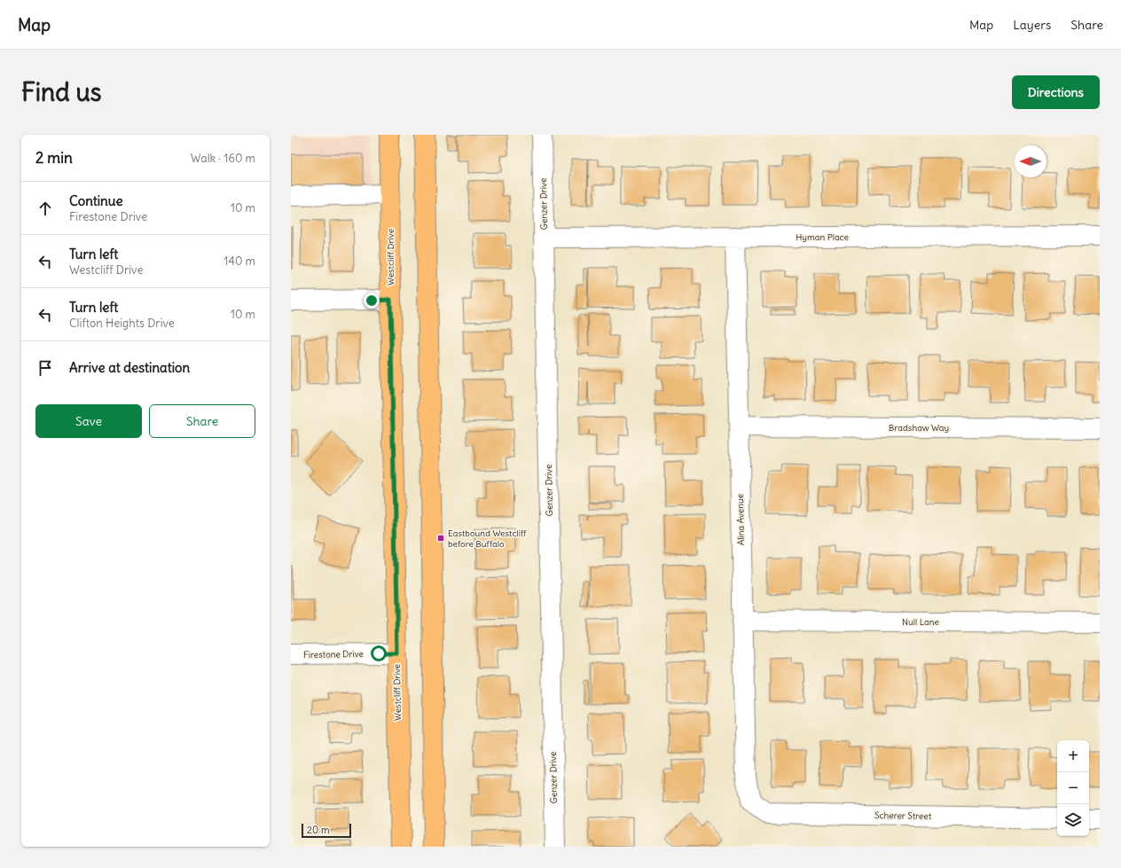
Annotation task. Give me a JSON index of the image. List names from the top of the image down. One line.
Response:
{"streets":{"main road":["Westcliff Drive"],"street":["Genzer Drive","Hyman Place","Bradshaw Way","Alina Avenue","Null Lane","Firestone Drive","Scherer Street"]},"crossings":[["Genzer Drive","Hyman Place"],["Hyman Place","Alina Avenue"],["Westcliff Drive","Firestone Drive"],["Bradshaw Way","Alina Avenue"],["Alina Avenue","Null Lane"],["Alina Avenue","Scherer Street"]],"places":{"transit":["Eastbound Westcliff before Buffalo"]},"scale_bar":"20 m","north":"left","page":{"header":"Map","nav":["Map","Layers","Share"],"buttons":["Directions",["Save","Share"]],"title":"Find us","heading":["2 min","Walk · 160 m"],"list":[["Continue","Firestone Drive","10 m"],["Turn left","Westcliff Drive","140 m"],["Turn left","Clifton Heights Drive","10 m"],"Arrive at destination"],"map_buttons":["+","−"],"scale":"20 m"}}
